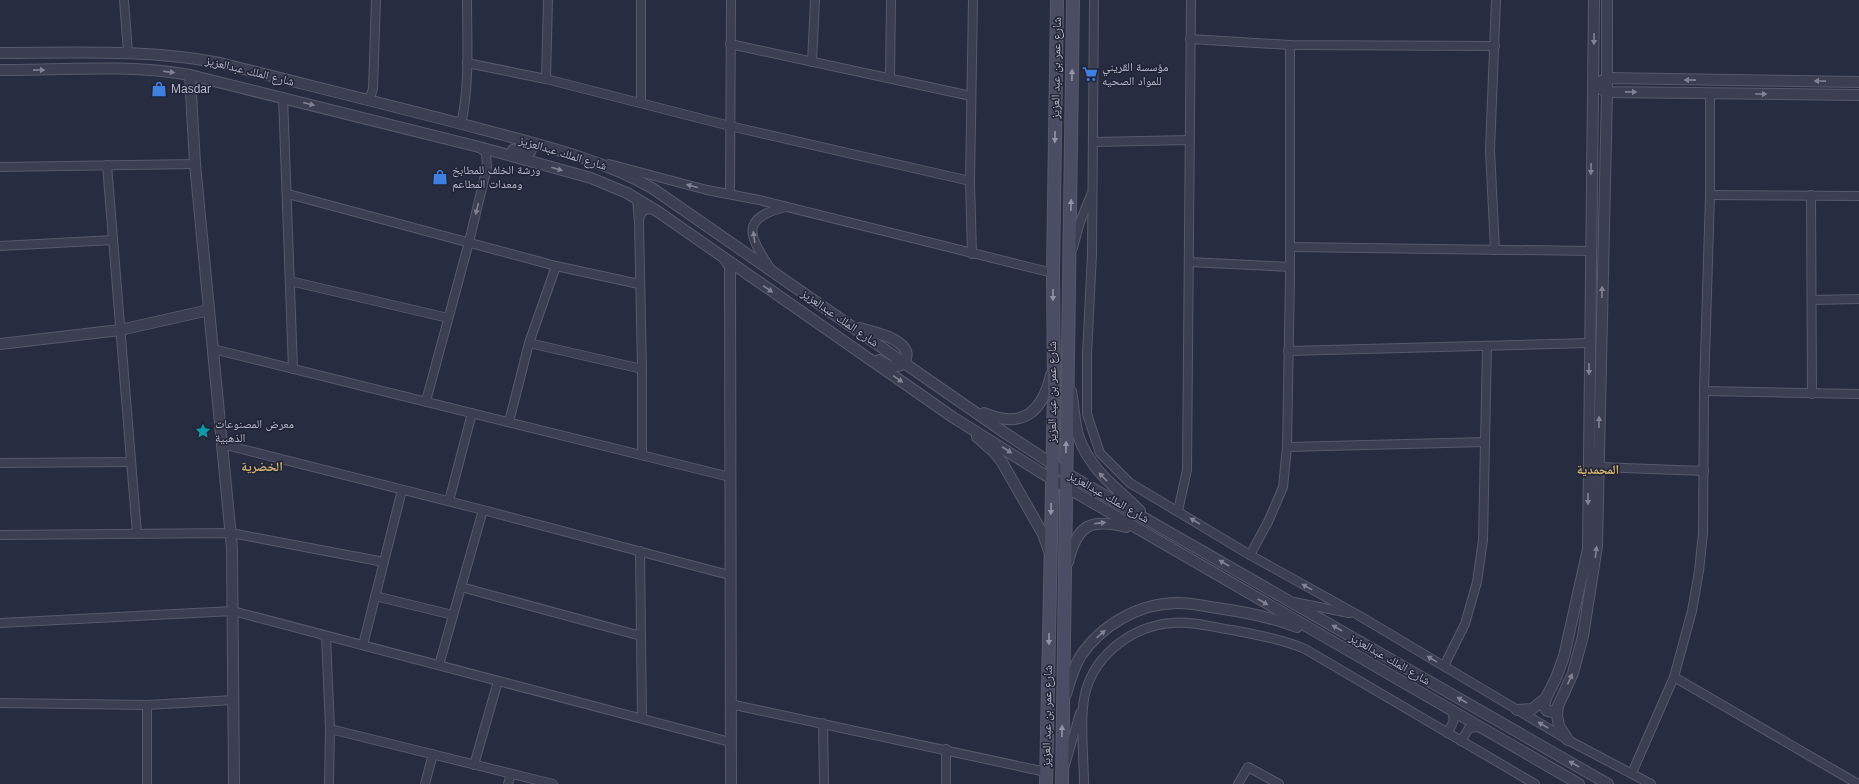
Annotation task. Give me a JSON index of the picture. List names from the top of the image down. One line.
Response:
{"streets":{"main road":["شارع عمر بن عبد العزيز"],"street":["شارع الملك عبدالعزيز"]},"crossings":[["شارع عمر بن عبد العزيز","شارع الملك عبدالعزيز"]],"districts":["الخضرية","المحمدية"],"places":{"supermarket":["مؤسسة القريني للمواد الصحيه"],"shop":["Masdar","ورشة الخلف للمطابخ ومعدات المطاعم"],"place":["معرض المصنوعات الذهبية"]}}
